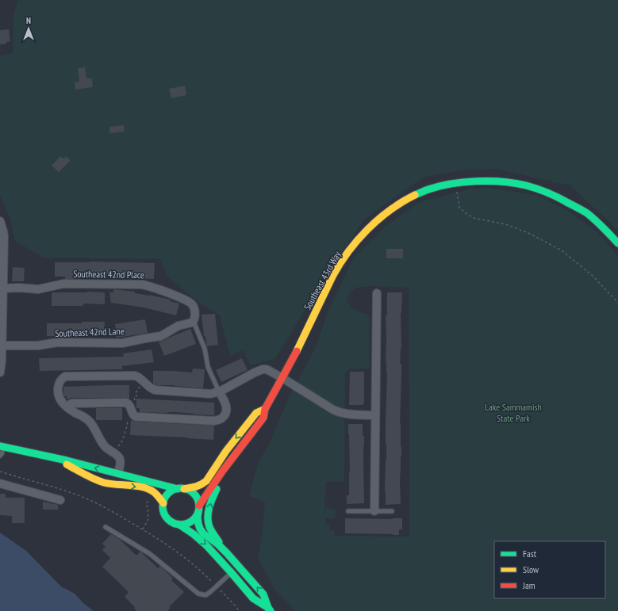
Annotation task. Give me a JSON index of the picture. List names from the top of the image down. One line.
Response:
{"streets":{"main road":["Southeast 43rd Way"],"street":["Southeast 42nd Place","Southeast 42nd Lane"]},"crossings":[["Southeast 42nd Place","Southeast 42nd Lane"]],"parks":["Lake Sammamish State Park"],"legend":["Fast","Slow","Jam"],"north":"top"}
